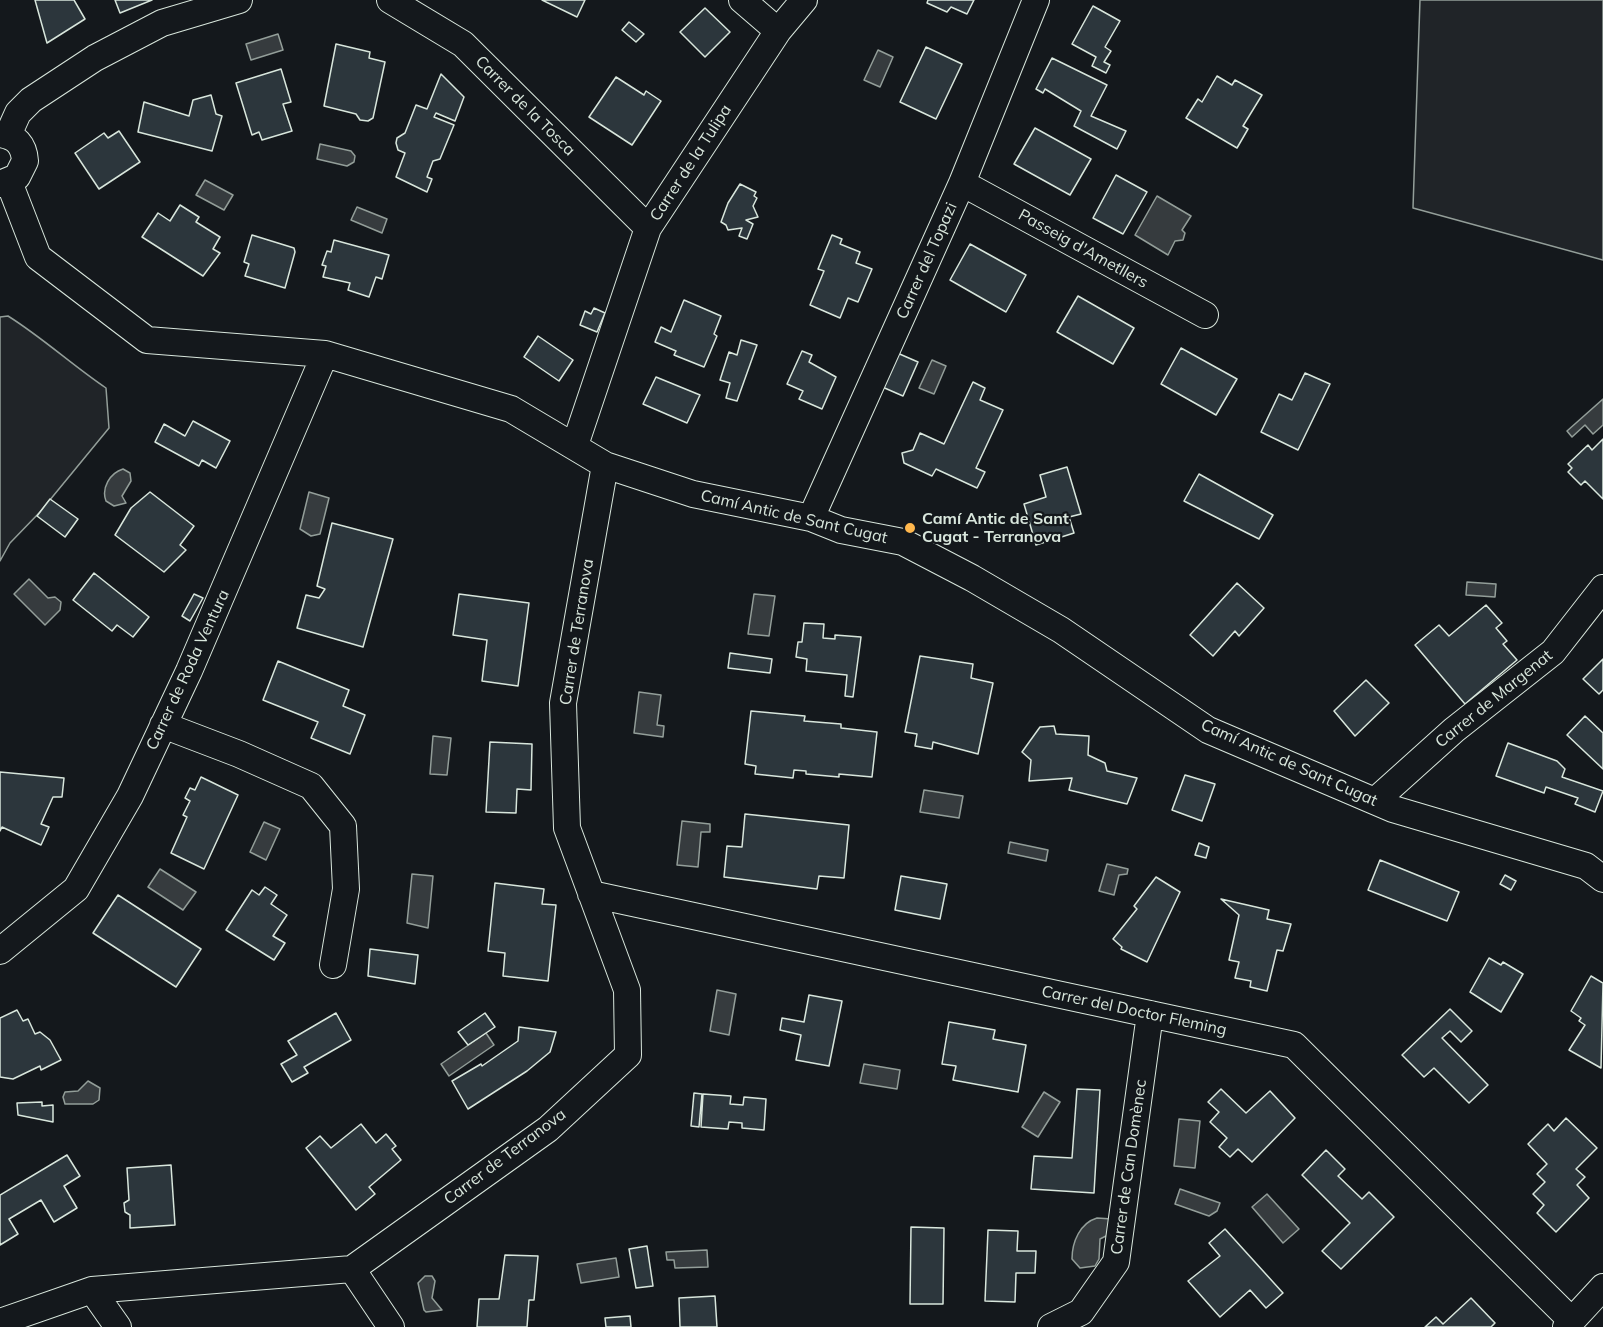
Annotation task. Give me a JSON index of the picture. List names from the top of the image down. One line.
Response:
{"streets":{"street":["Carrer de la Tosca","Carrer de la Tulipa","Passeig d'Ametllers","Carrer del Topazi","Camí Antic de Sant Cugat","Carrer de Terranova","Carrer de Roda Ventura","Carrer de Margenat","Carrer del Doctor Fleming","Carrer de Can Domènec"]},"crossings":[["Carrer de la Tosca","Carrer de la Tulipa"],["Carrer de la Tulipa","Camí Antic de Sant Cugat"],["Passeig d'Ametllers","Carrer del Topazi"],["Carrer del Topazi","Camí Antic de Sant Cugat"],["Camí Antic de Sant Cugat","Carrer de Terranova"],["Camí Antic de Sant Cugat","Carrer de Roda Ventura"],["Camí Antic de Sant Cugat","Carrer de Margenat"],["Carrer de Terranova","Carrer del Doctor Fleming"],["Carrer del Doctor Fleming","Carrer de Can Domènec"]],"places":["Camí Antic de Sant Cugat - Terranova"]}
